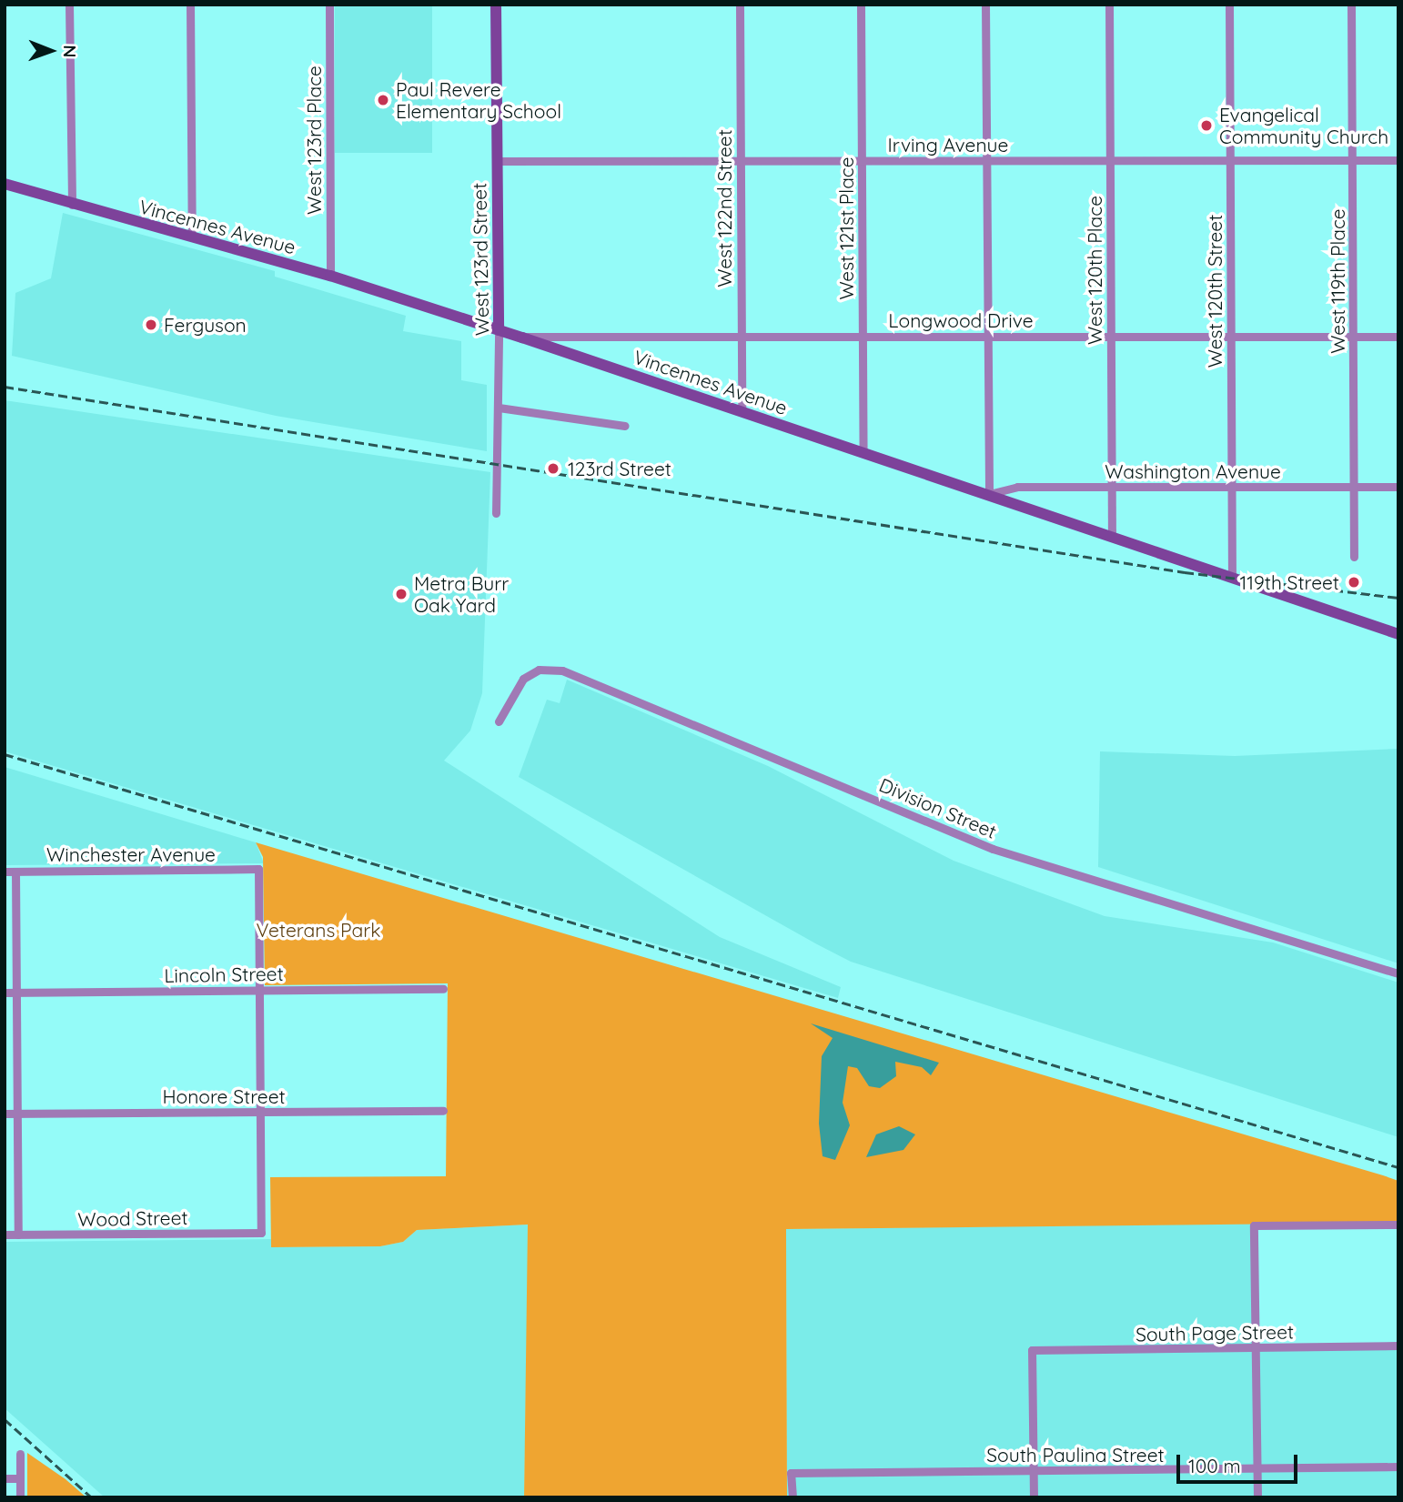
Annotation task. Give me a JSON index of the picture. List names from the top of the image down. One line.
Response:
{"streets":{"main road":["Vincennes Avenue","West 123rd Street"],"street":["West 123rd Place","Irving Avenue","West 122nd Street","West 121st Place","West 120th Place","West 119th Place","West 120th Street","Longwood Drive","Washington Avenue","Division Street","Winchester Avenue","Lincoln Street","Honore Street","Wood Street","South Page Street","South Paulina Street"]},"crossings":[["West 123rd Place","Vincennes Avenue"],["Irving Avenue","West 122nd Street"],["Irving Avenue","West 121st Place"],["Irving Avenue","West 123rd Street"],["Irving Avenue","West 120th Place"],["Irving Avenue","West 119th Place"],["Irving Avenue","West 120th Street"],["West 122nd Street","Vincennes Avenue"],["West 122nd Street","Longwood Drive"],["Vincennes Avenue","West 121st Place"],["Vincennes Avenue","West 123rd Street"],["Vincennes Avenue","West 120th Place"],["Vincennes Avenue","West 120th Street"],["Vincennes Avenue","Longwood Drive"],["Vincennes Avenue","Washington Avenue"],["West 121st Place","Longwood Drive"],["West 120th Place","Longwood Drive"],["West 120th Place","Washington Avenue"],["West 119th Place","Longwood Drive"],["West 119th Place","Washington Avenue"],["West 120th Street","Longwood Drive"],["West 120th Street","Washington Avenue"],["Winchester Avenue","Lincoln Street"],["Honore Street","Wood Street"],["South Page Street","South Paulina Street"]],"parks":["Veterans Park"],"places":["Paul Revere Elementary School","Evangelical Community Church","Ferguson","123rd Street","119th Street","Metra Burr Oak Yard"],"scale_bar":"100 m","north":"right"}
